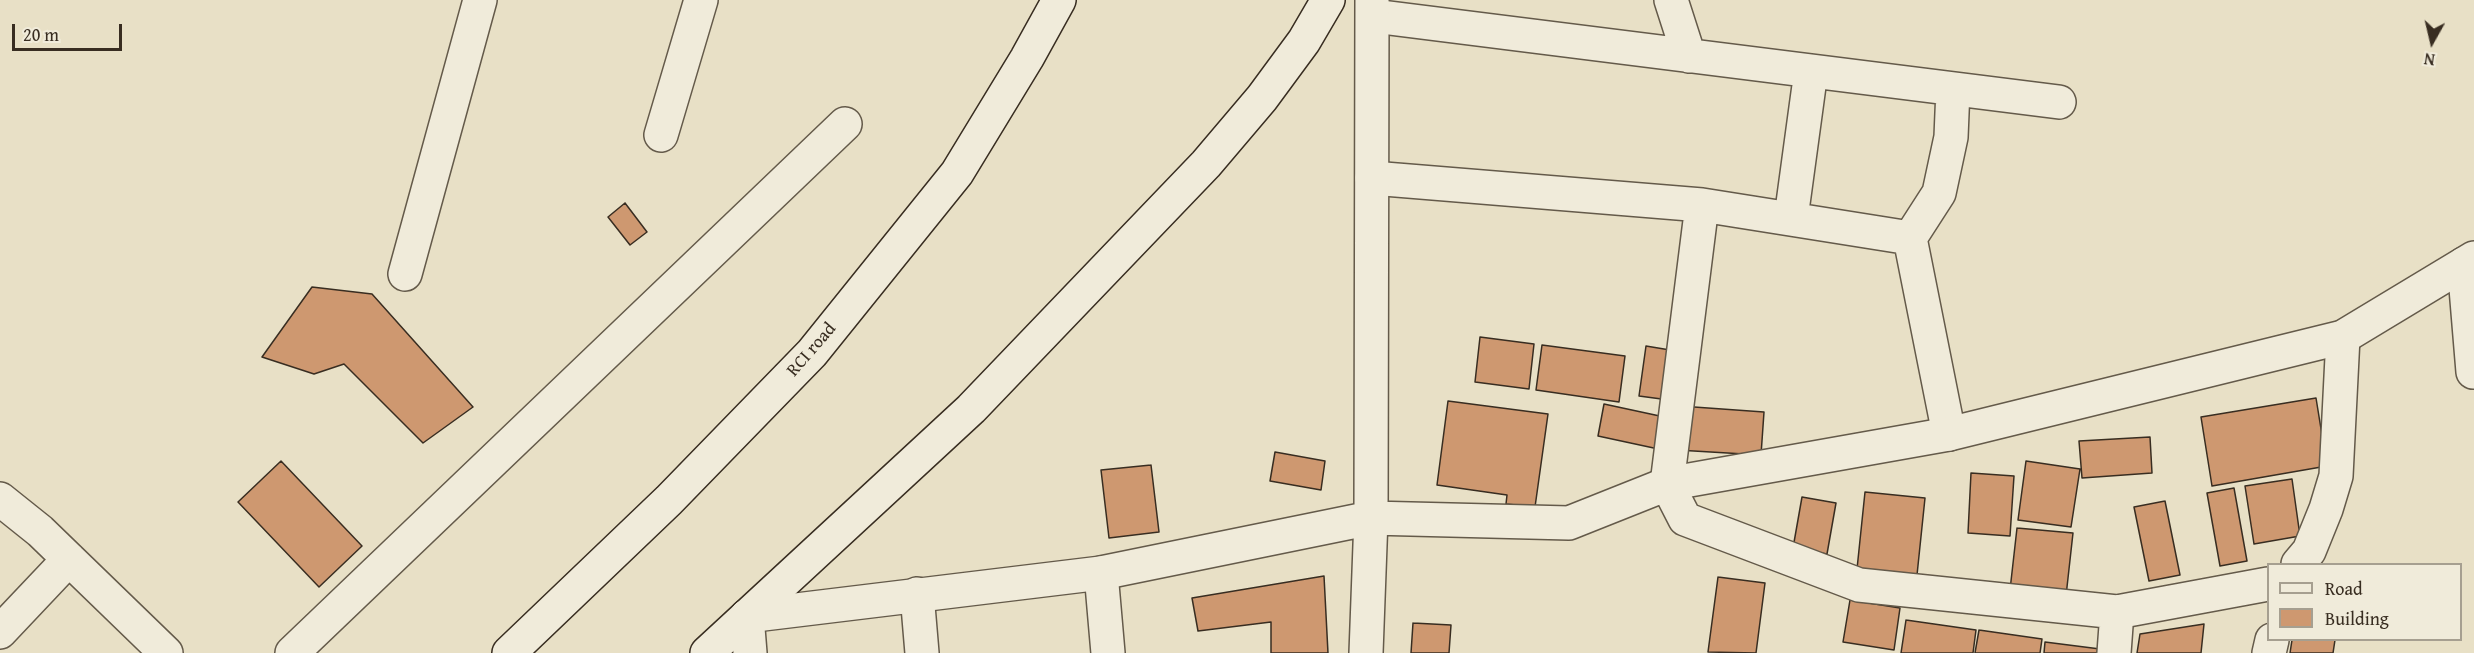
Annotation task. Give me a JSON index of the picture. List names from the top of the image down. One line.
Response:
{"streets":{"street":["RCI road"]},"legend":["Road","Building"],"scale_bar":"20 m","north":"bottom"}
